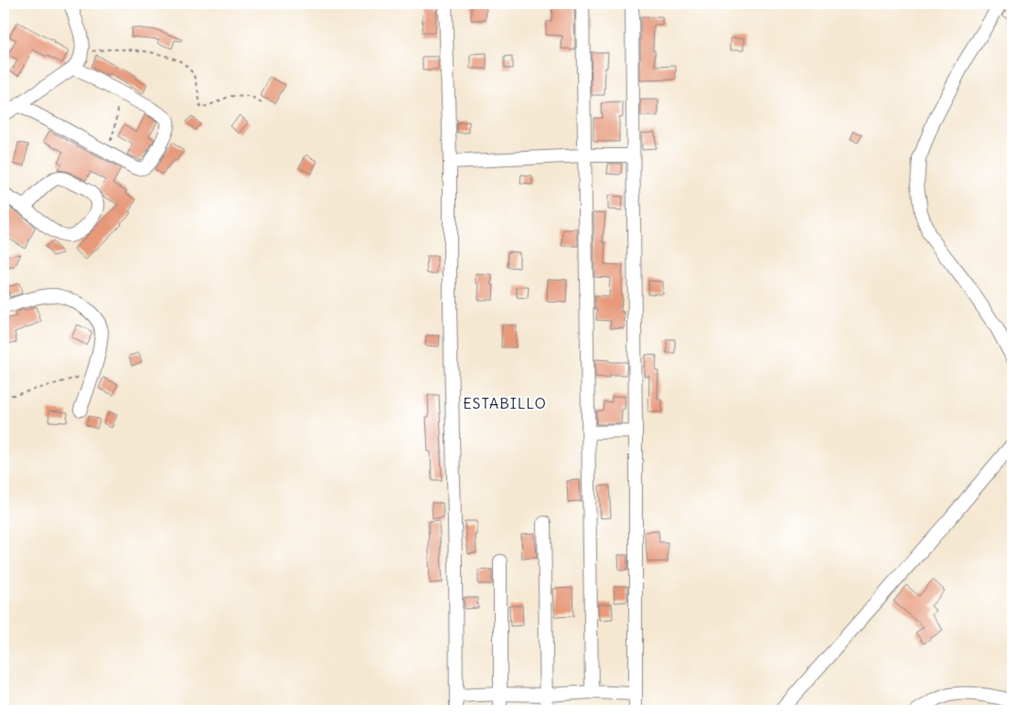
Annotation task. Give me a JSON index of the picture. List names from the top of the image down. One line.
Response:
{"districts":["ESTABILLO"]}
